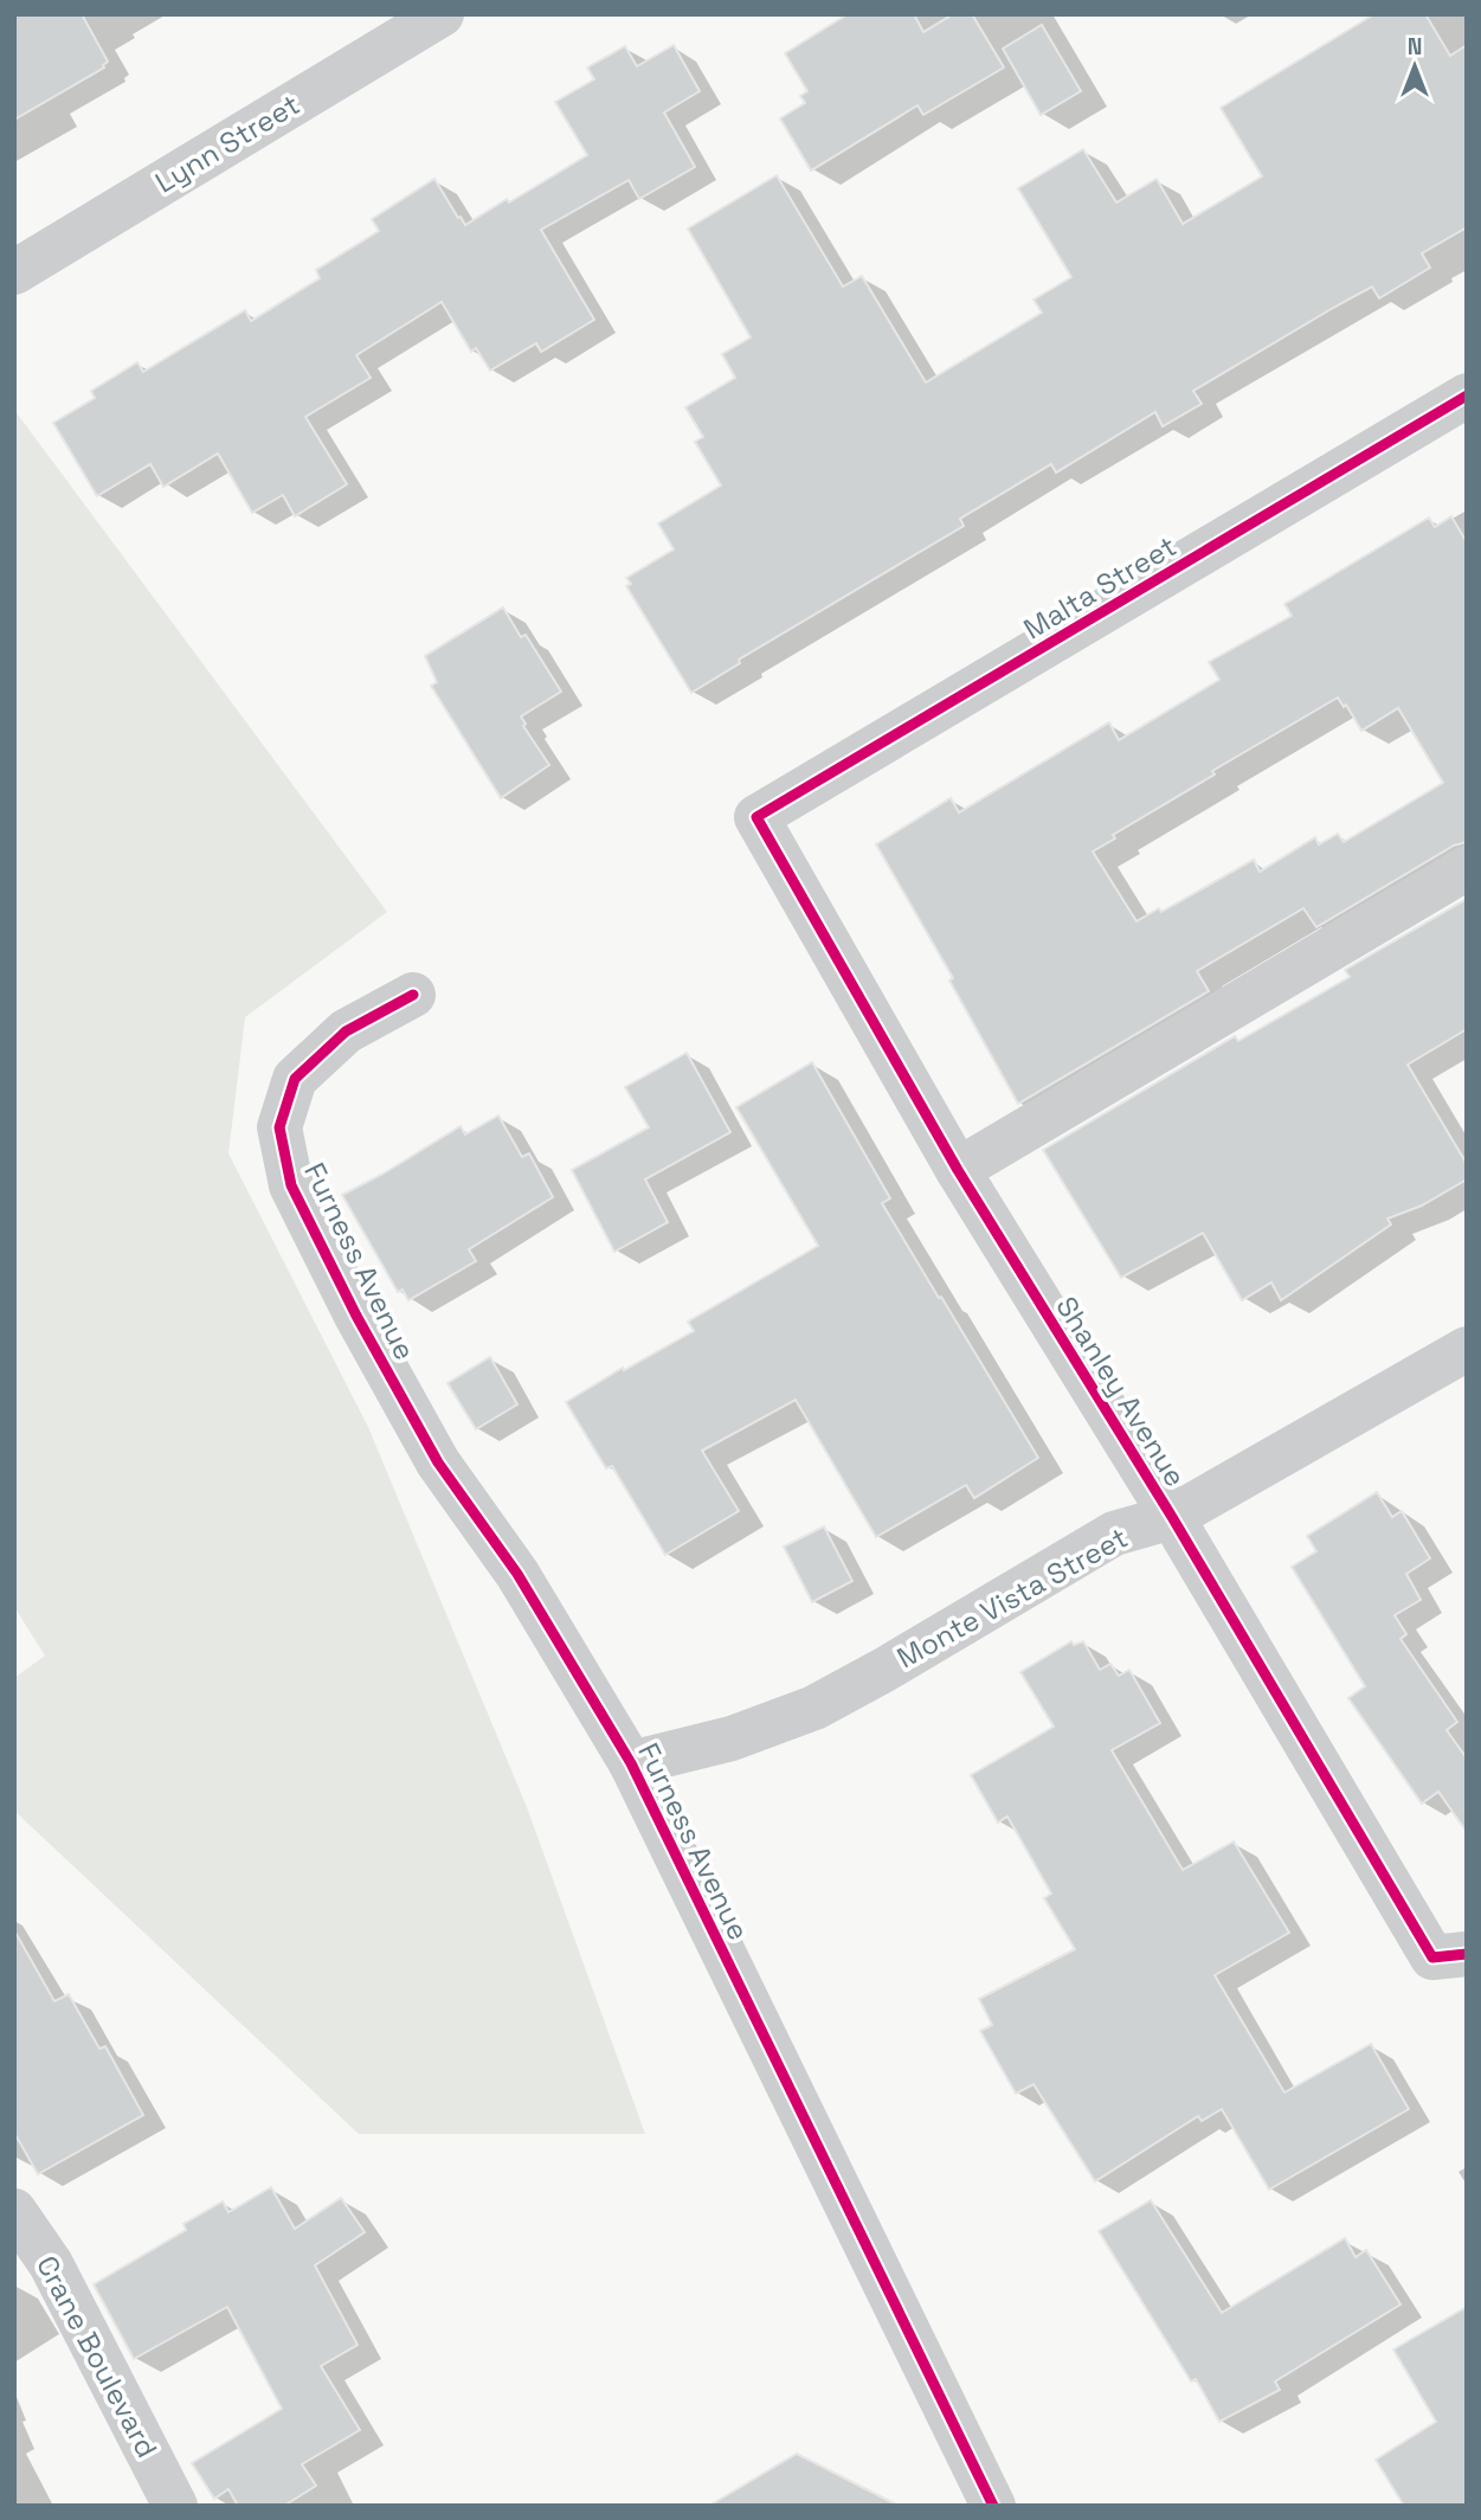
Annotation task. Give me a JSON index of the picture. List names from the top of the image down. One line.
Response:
{"streets":{"street":["Lynn Street","Malta Street","Furness Avenue","Shanley Avenue","Monte Vista Street","Crane Boulevard"]},"crossings":[["Malta Street","Shanley Avenue"],["Furness Avenue","Monte Vista Street"],["Shanley Avenue","Monte Vista Street"]],"north":"top"}
